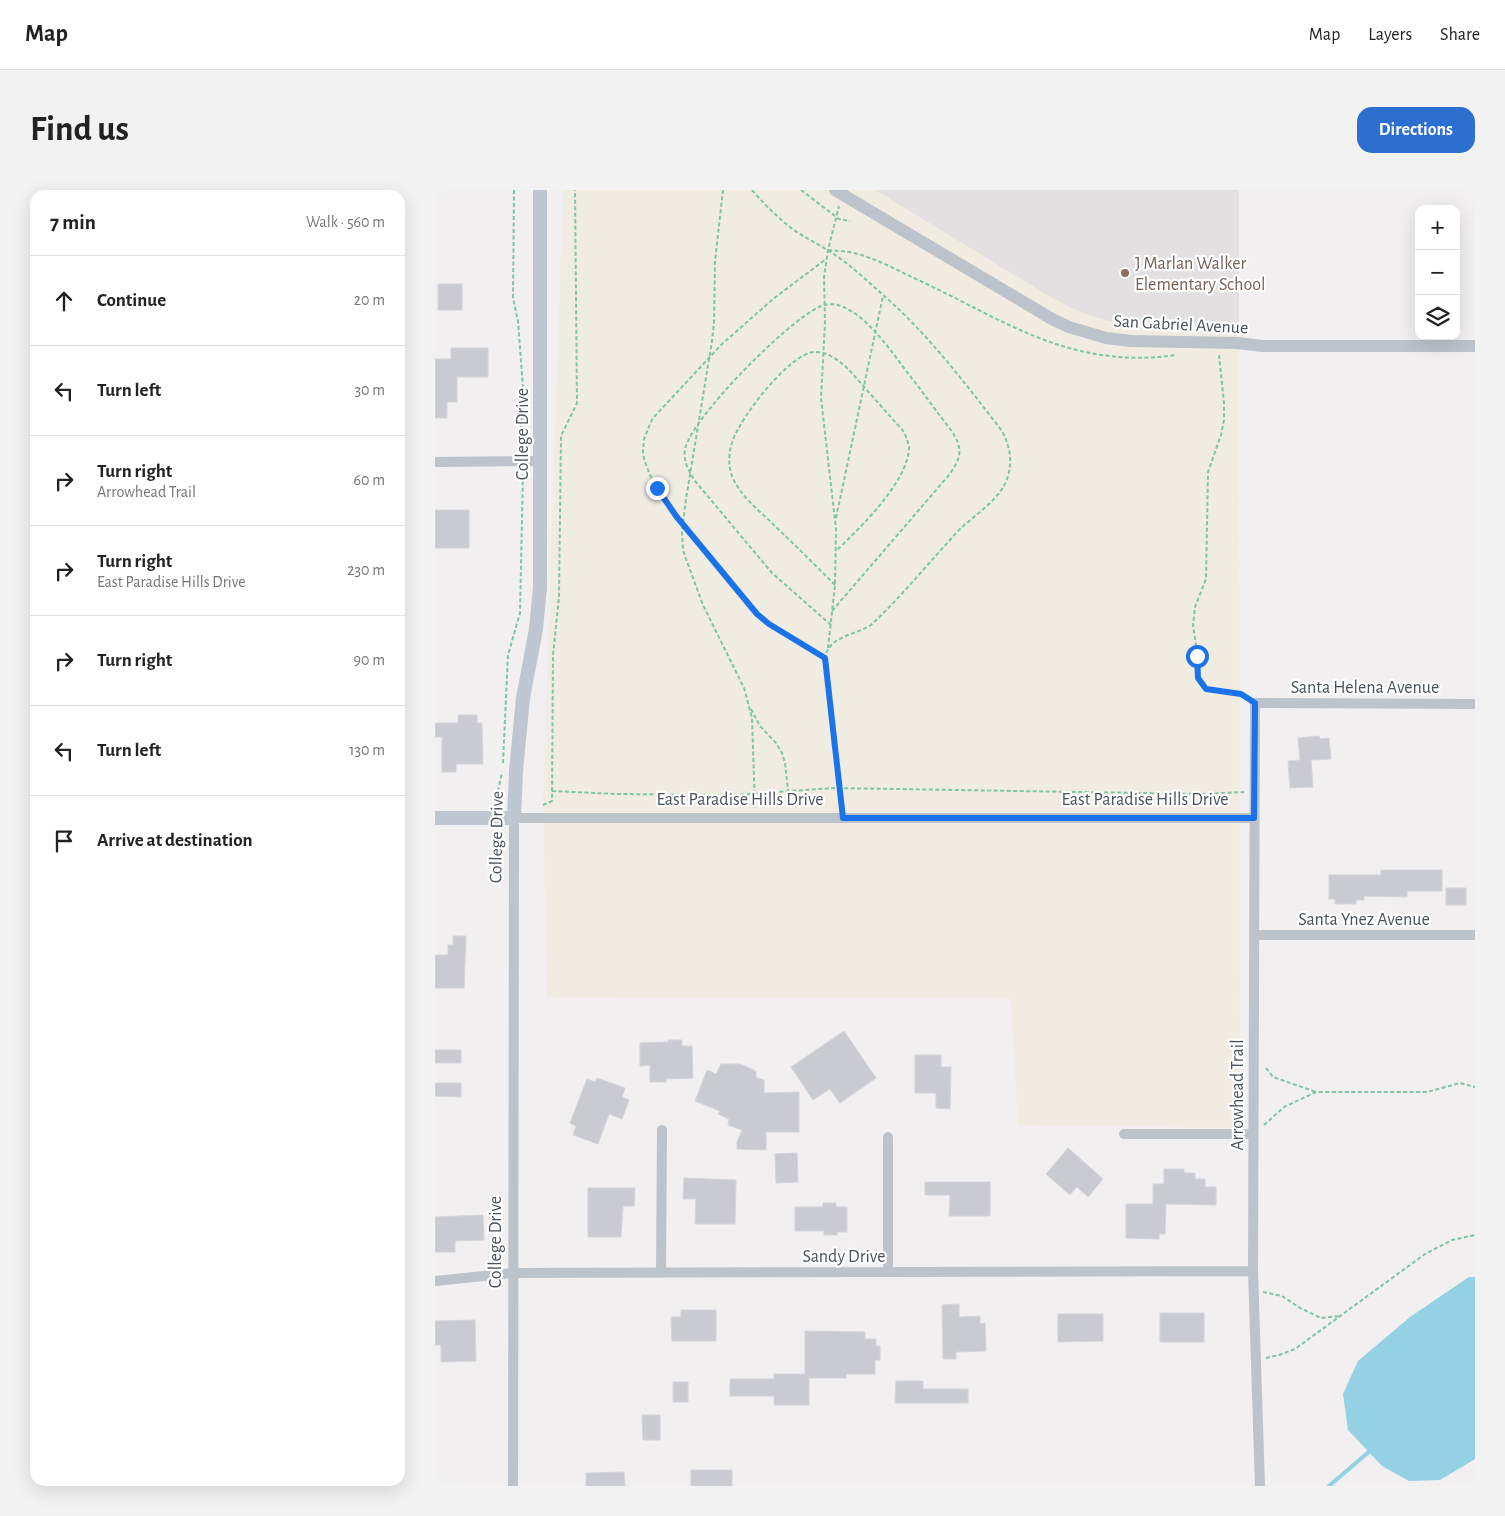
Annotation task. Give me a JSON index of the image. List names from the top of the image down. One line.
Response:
{"streets":{"main road":["College Drive","East Paradise Hills Drive"],"street":["San Gabriel Avenue","Santa Helena Avenue","Santa Ynez Avenue","Arrowhead Trail","Sandy Drive"]},"crossings":[["College Drive","East Paradise Hills Drive"],["College Drive","Sandy Drive"],["Santa Helena Avenue","Arrowhead Trail"],["East Paradise Hills Drive","Arrowhead Trail"],["Santa Ynez Avenue","Arrowhead Trail"],["Arrowhead Trail","Sandy Drive"]],"places":["J Marlan Walker Elementary School"],"page":{"header":"Map","nav":["Map","Layers","Share"],"buttons":"Directions","title":"Find us","heading":["7 min","Walk · 560 m"],"map_buttons":["+","−"],"list":[["Continue","20 m"],["Turn left","30 m"],["Turn right","Arrowhead Trail","60 m"],["Turn right","East Paradise Hills Drive","230 m"],["Turn right","90 m"],["Turn left","130 m"],"Arrive at destination"]}}
